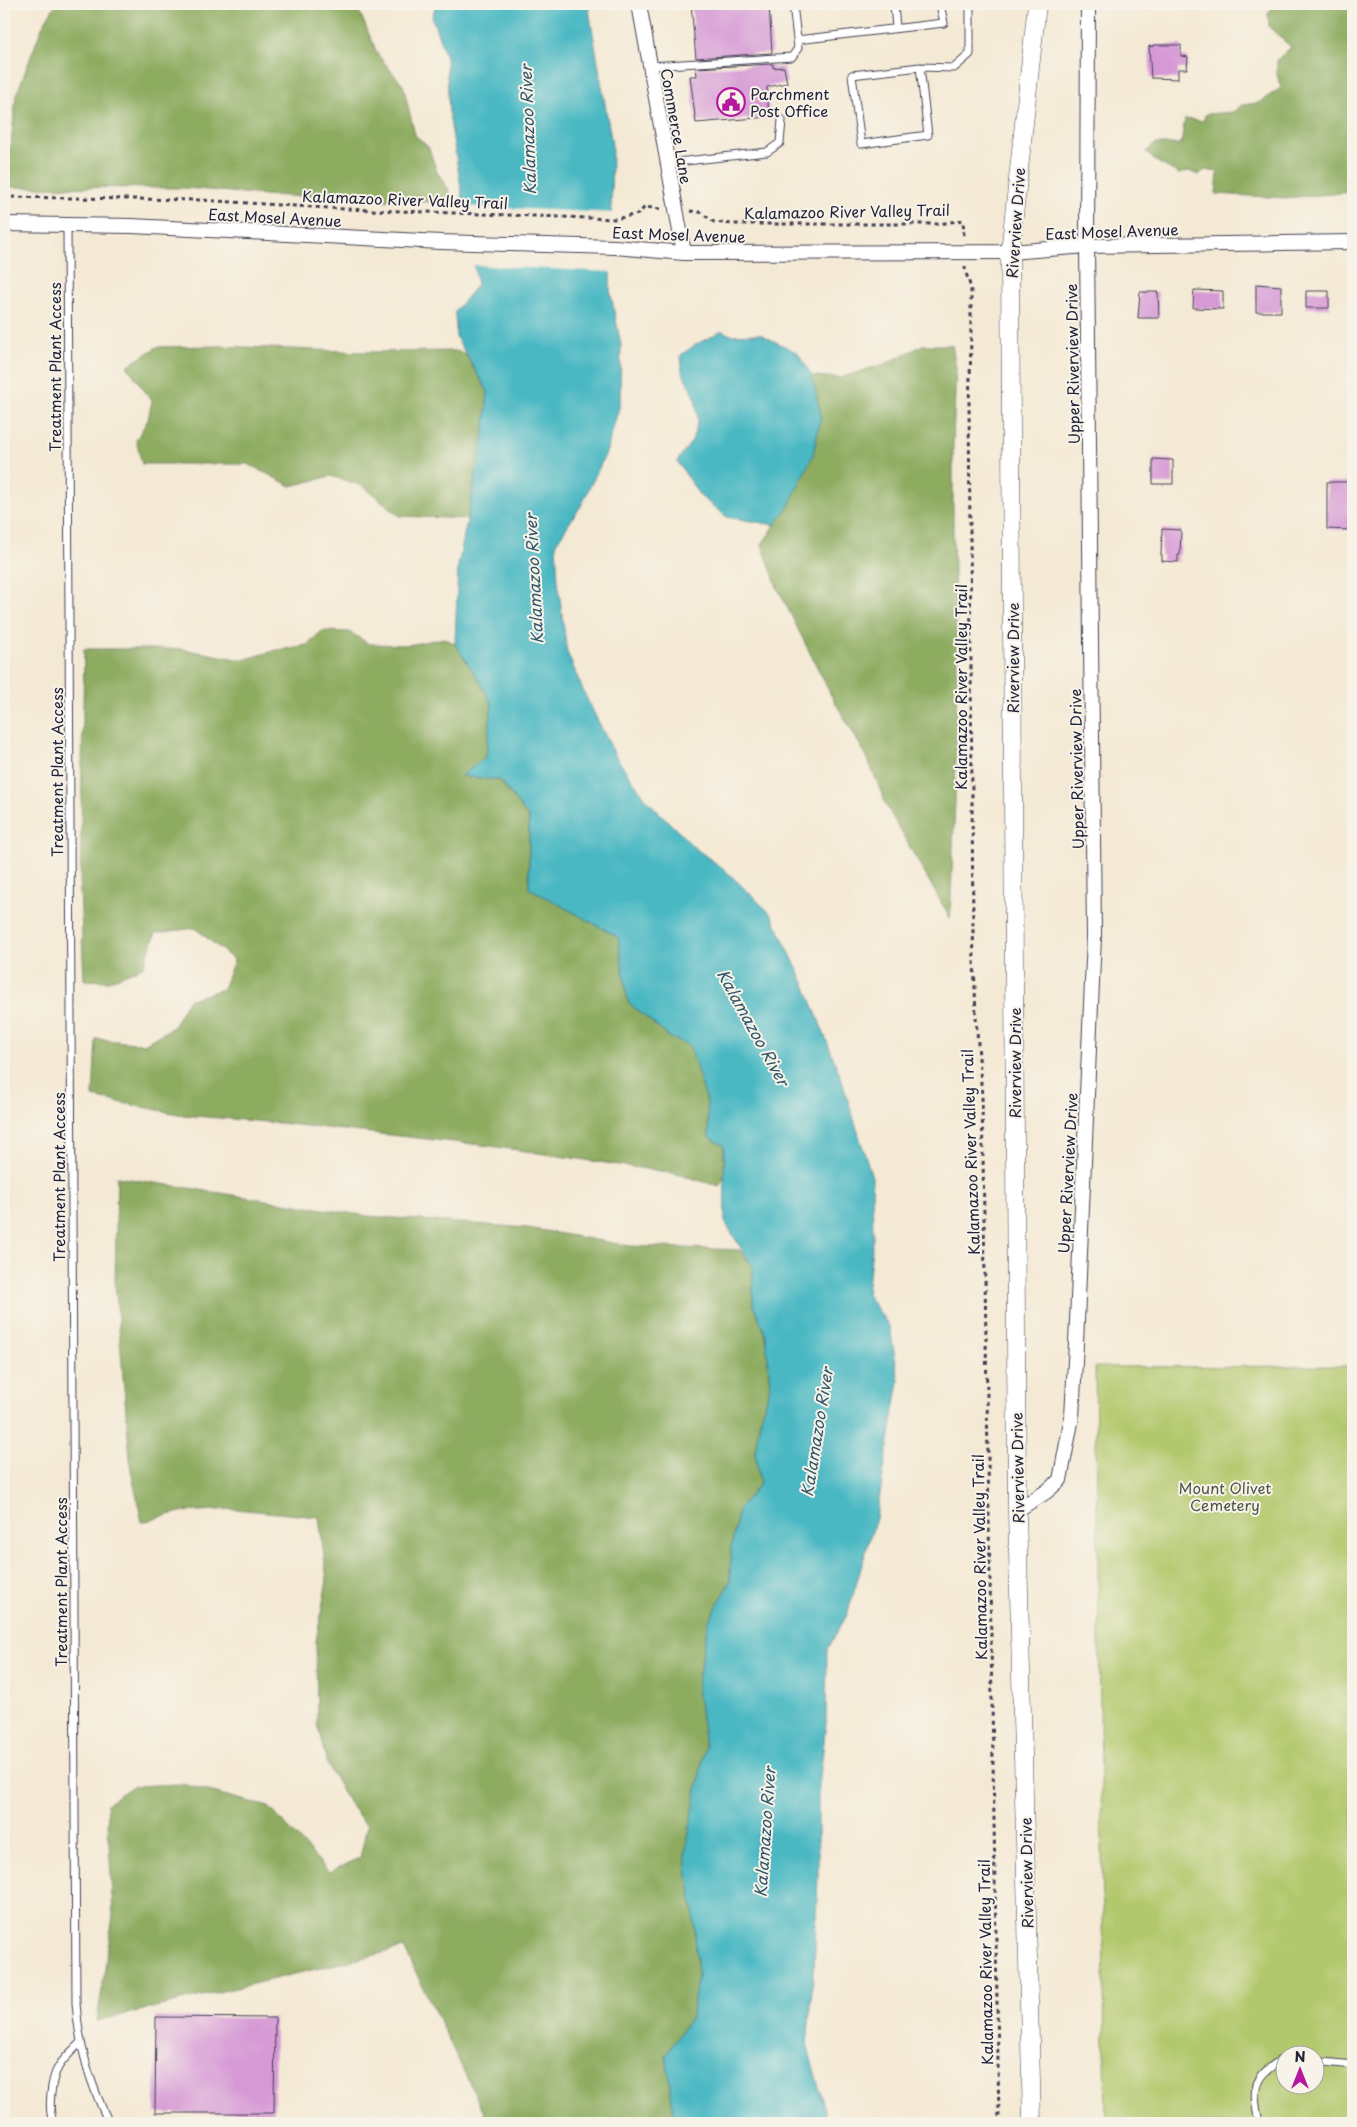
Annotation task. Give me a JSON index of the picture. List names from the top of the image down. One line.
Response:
{"streets":{"street":["Commerce Lane","East Mosel Avenue","Riverview Drive","Upper Riverview Drive"],"lane":["Treatment Plant Access"],"path":["Kalamazoo River Valley Trail"]},"crossings":[["Commerce Lane","Kalamazoo River Valley Trail"],["Commerce Lane","East Mosel Avenue"],["Kalamazoo River Valley Trail","East Mosel Avenue"],["East Mosel Avenue","Riverview Drive"],["East Mosel Avenue","Upper Riverview Drive"],["East Mosel Avenue","Treatment Plant Access"],["Riverview Drive","Upper Riverview Drive"]],"water":["Kalamazoo River"],"parks":["Mount Olivet Cemetery"],"places":{"public building":["Parchment Post Office"]},"north":"top"}
